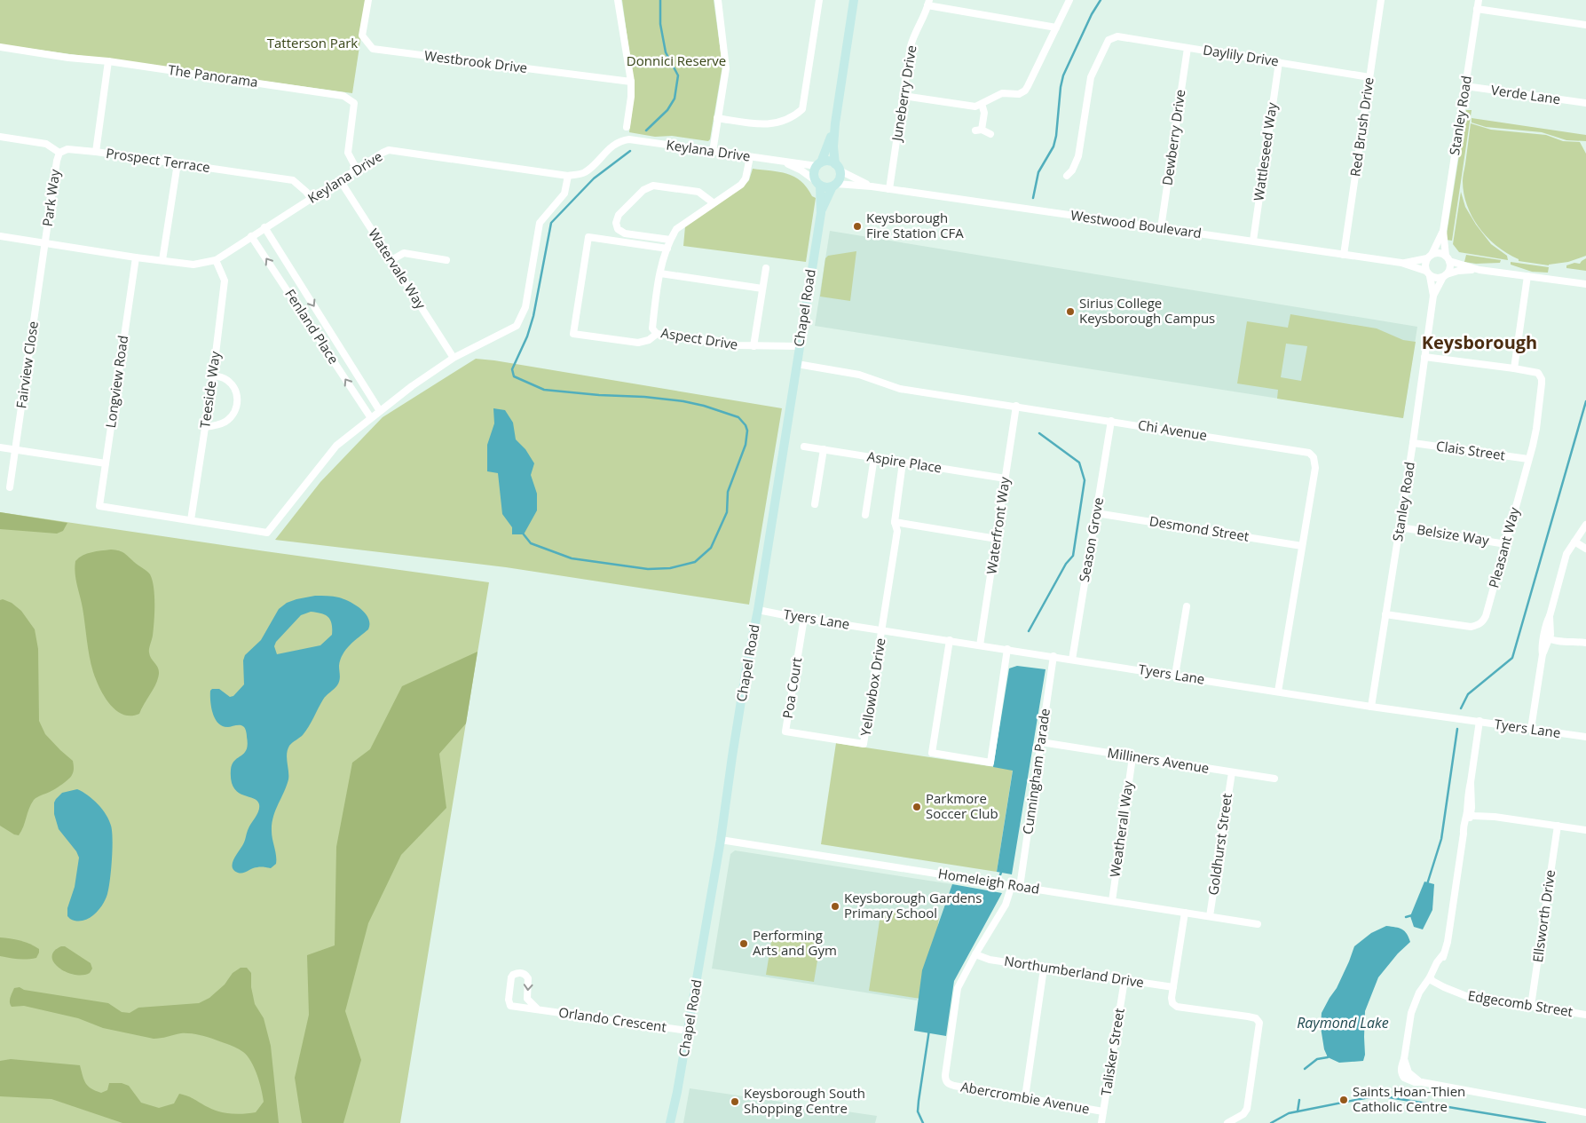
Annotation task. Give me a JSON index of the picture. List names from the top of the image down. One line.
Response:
{"streets":{"main road":["Chapel Road"],"street":["Daylily Drive","Westbrook Drive","The Panorama","Juneberry Drive","Verde Lane","Stanley Road","Red Brush Drive","Dewberry Drive","Keylana Drive","Wattleseed Way","Prospect Terrace","Park Way","Westwood Boulevard","Watervale Way","Fenland Place","Aspect Drive","Fairview Close","Longview Road","Teeside Way","Chi Avenue","Clais Street","Aspire Place","Waterfront Way","Desmond Street","Belsize Way","Season Grove","Pleasant Way","Tyers Lane","Yellowbox Drive","Poa Court","Milliners Avenue","Cunningham Parade","Weatherall Way","Goldhurst Street","Homeleigh Road","Ellsworth Drive","Northumberland Drive","Edgecomb Street","Orlando Crescent","Talisker Street","Abercrombie Avenue"]},"crossings":[["Daylily Drive","Red Brush Drive"],["Daylily Drive","Dewberry Drive"],["Daylily Drive","Wattleseed Way"],["The Panorama","Keylana Drive"],["Juneberry Drive","Westwood Boulevard"],["Verde Lane","Stanley Road"],["Stanley Road","Westwood Boulevard"],["Stanley Road","Clais Street"],["Stanley Road","Belsize Way"],["Stanley Road","Pleasant Way"],["Stanley Road","Tyers Lane"],["Red Brush Drive","Westwood Boulevard"],["Dewberry Drive","Westwood Boulevard"],["Keylana Drive","Prospect Terrace"],["Keylana Drive","Park Way"],["Keylana Drive","Westwood Boulevard"],["Keylana Drive","Watervale Way"],["Keylana Drive","Chapel Road"],["Keylana Drive","Fenland Place"],["Keylana Drive","Aspect Drive"],["Keylana Drive","Fairview Close"],["Keylana Drive","Longview Road"],["Keylana Drive","Teeside Way"],["Wattleseed Way","Westwood Boulevard"],["Prospect Terrace","Park Way"],["Park Way","Fairview Close"],["Westwood Boulevard","Chapel Road"],["Chapel Road","Aspect Drive"],["Chapel Road","Chi Avenue"],["Chapel Road","Tyers Lane"],["Chapel Road","Homeleigh Road"],["Chapel Road","Orlando Crescent"],["Longview Road","Teeside Way"],["Chi Avenue","Waterfront Way"],["Chi Avenue","Desmond Street"],["Chi Avenue","Season Grove"],["Chi Avenue","Tyers Lane"],["Clais Street","Pleasant Way"],["Aspire Place","Waterfront Way"],["Aspire Place","Yellowbox Drive"],["Waterfront Way","Tyers Lane"],["Desmond Street","Season Grove"],["Belsize Way","Pleasant Way"],["Season Grove","Tyers Lane"],["Tyers Lane","Yellowbox Drive"],["Tyers Lane","Poa Court"],["Tyers Lane","Cunningham Parade"],["Yellowbox Drive","Poa Court"],["Milliners Avenue","Cunningham Parade"],["Milliners Avenue","Weatherall Way"],["Milliners Avenue","Goldhurst Street"],["Cunningham Parade","Homeleigh Road"],["Weatherall Way","Homeleigh Road"],["Goldhurst Street","Homeleigh Road"],["Homeleigh Road","Abercrombie Avenue"],["Ellsworth Drive","Edgecomb Street"],["Northumberland Drive","Talisker Street"],["Northumberland Drive","Abercrombie Avenue"],["Talisker Street","Abercrombie Avenue"]],"districts":["Keysborough"],"water":["Raymond Lake"],"parks":["Tatterson Park","Donnici Reserve"],"places":["Keysborough Fire Station CFA","Sirius College Keysborough Campus","Parkmore Soccer Club","Keysborough Gardens Primary School","Performing Arts and Gym","Saints Hoan-Thien Catholic Centre","Keysborough South Shopping Centre"]}
